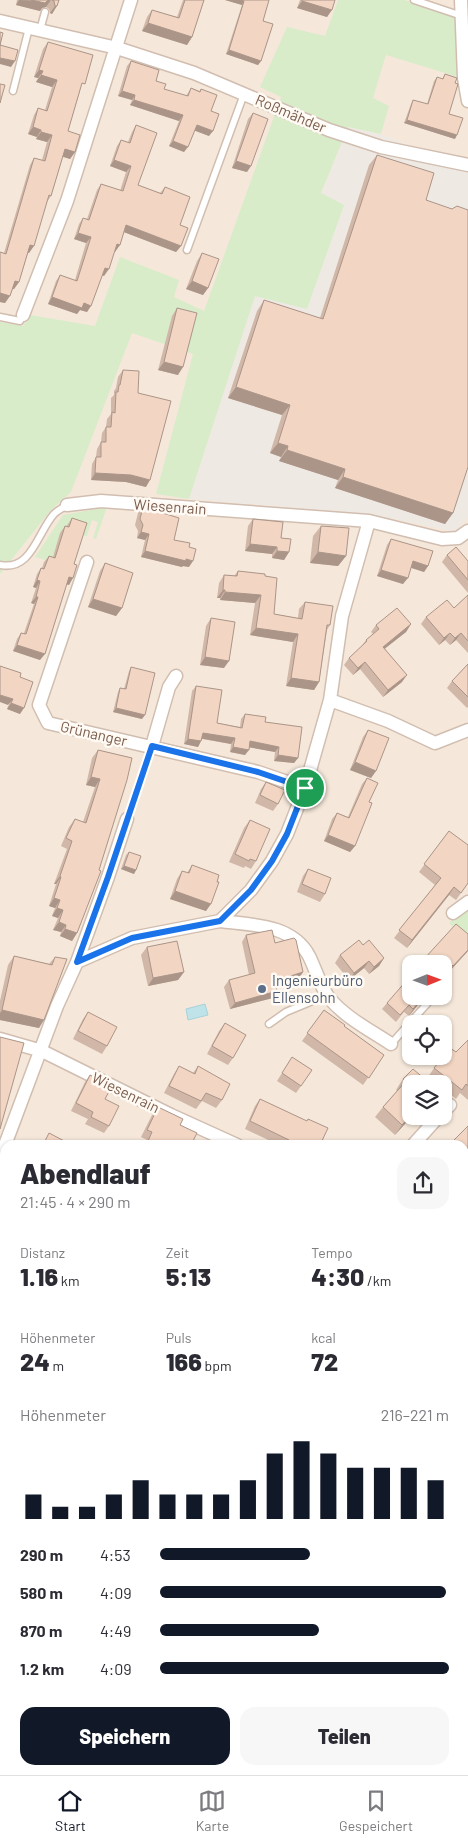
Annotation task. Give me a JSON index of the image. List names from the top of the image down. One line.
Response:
{"streets":{"street":["Roßmähder","Wiesenrain","Grünanger"]},"places":["Ingenieurbüro Ellensohn"],"north":"right","page":{"heading":["Abendlauf","21:45 · 4 × 290 m"],"stats":[["Distanz","1.16 km"],["Zeit","5:13"],["Tempo","4:30 /km"],["Höhenmeter","24 m"],["Puls","166 bpm"],["kcal","72"]],"chart":["Höhenmeter","216–221 m"],"list":[{"name":"290 m","note":"4:53"},{"name":"580 m","note":"4:09"},{"name":"870 m","note":"4:49"},{"name":"1.2 km","note":"4:09"}],"buttons":["Speichern","Teilen"],"tabs":["Start","Karte","Gespeichert"]}}
